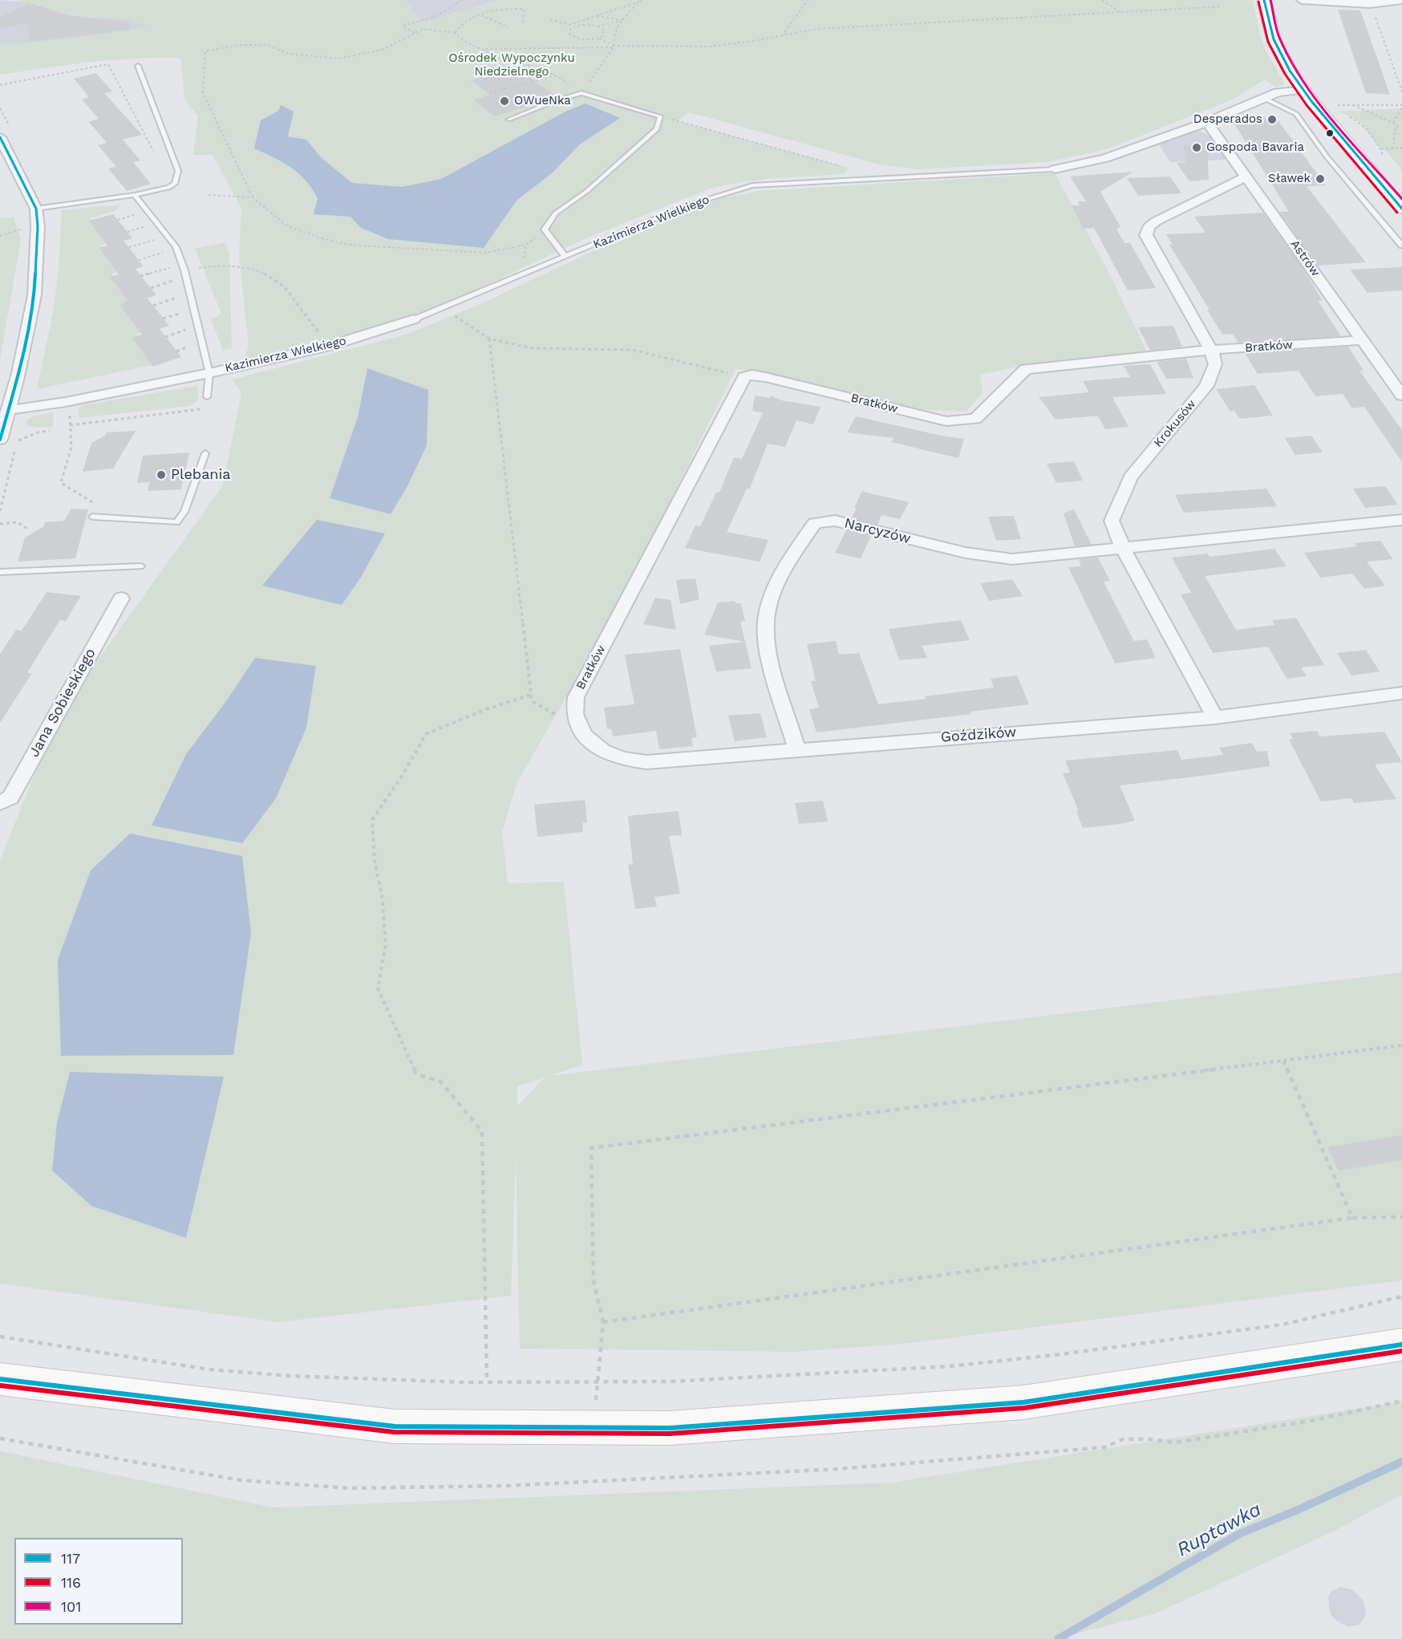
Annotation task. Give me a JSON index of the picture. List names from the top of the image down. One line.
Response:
{"streets":{"street":["Kazimierza Wielkiego","Astrów","Bratków","Krokusów","Narcyzów","Jana Sobieskiego","Goździków"]},"crossings":[["Kazimierza Wielkiego","Astrów"],["Astrów","Bratków"],["Astrów","Krokusów"],["Bratków","Krokusów"],["Bratków","Goździków"],["Krokusów","Narcyzów"],["Krokusów","Goździków"],["Narcyzów","Goździków"]],"water":["Ruptawka"],"parks":["Ośrodek Wypoczynku Niedzielnego"],"places":["OWueNka","Desperados","Gospoda Bavaria","Sławek","Plebania"],"lines":["transit line 117","transit line 101","transit line 116"],"legend":["117","116","101"]}
